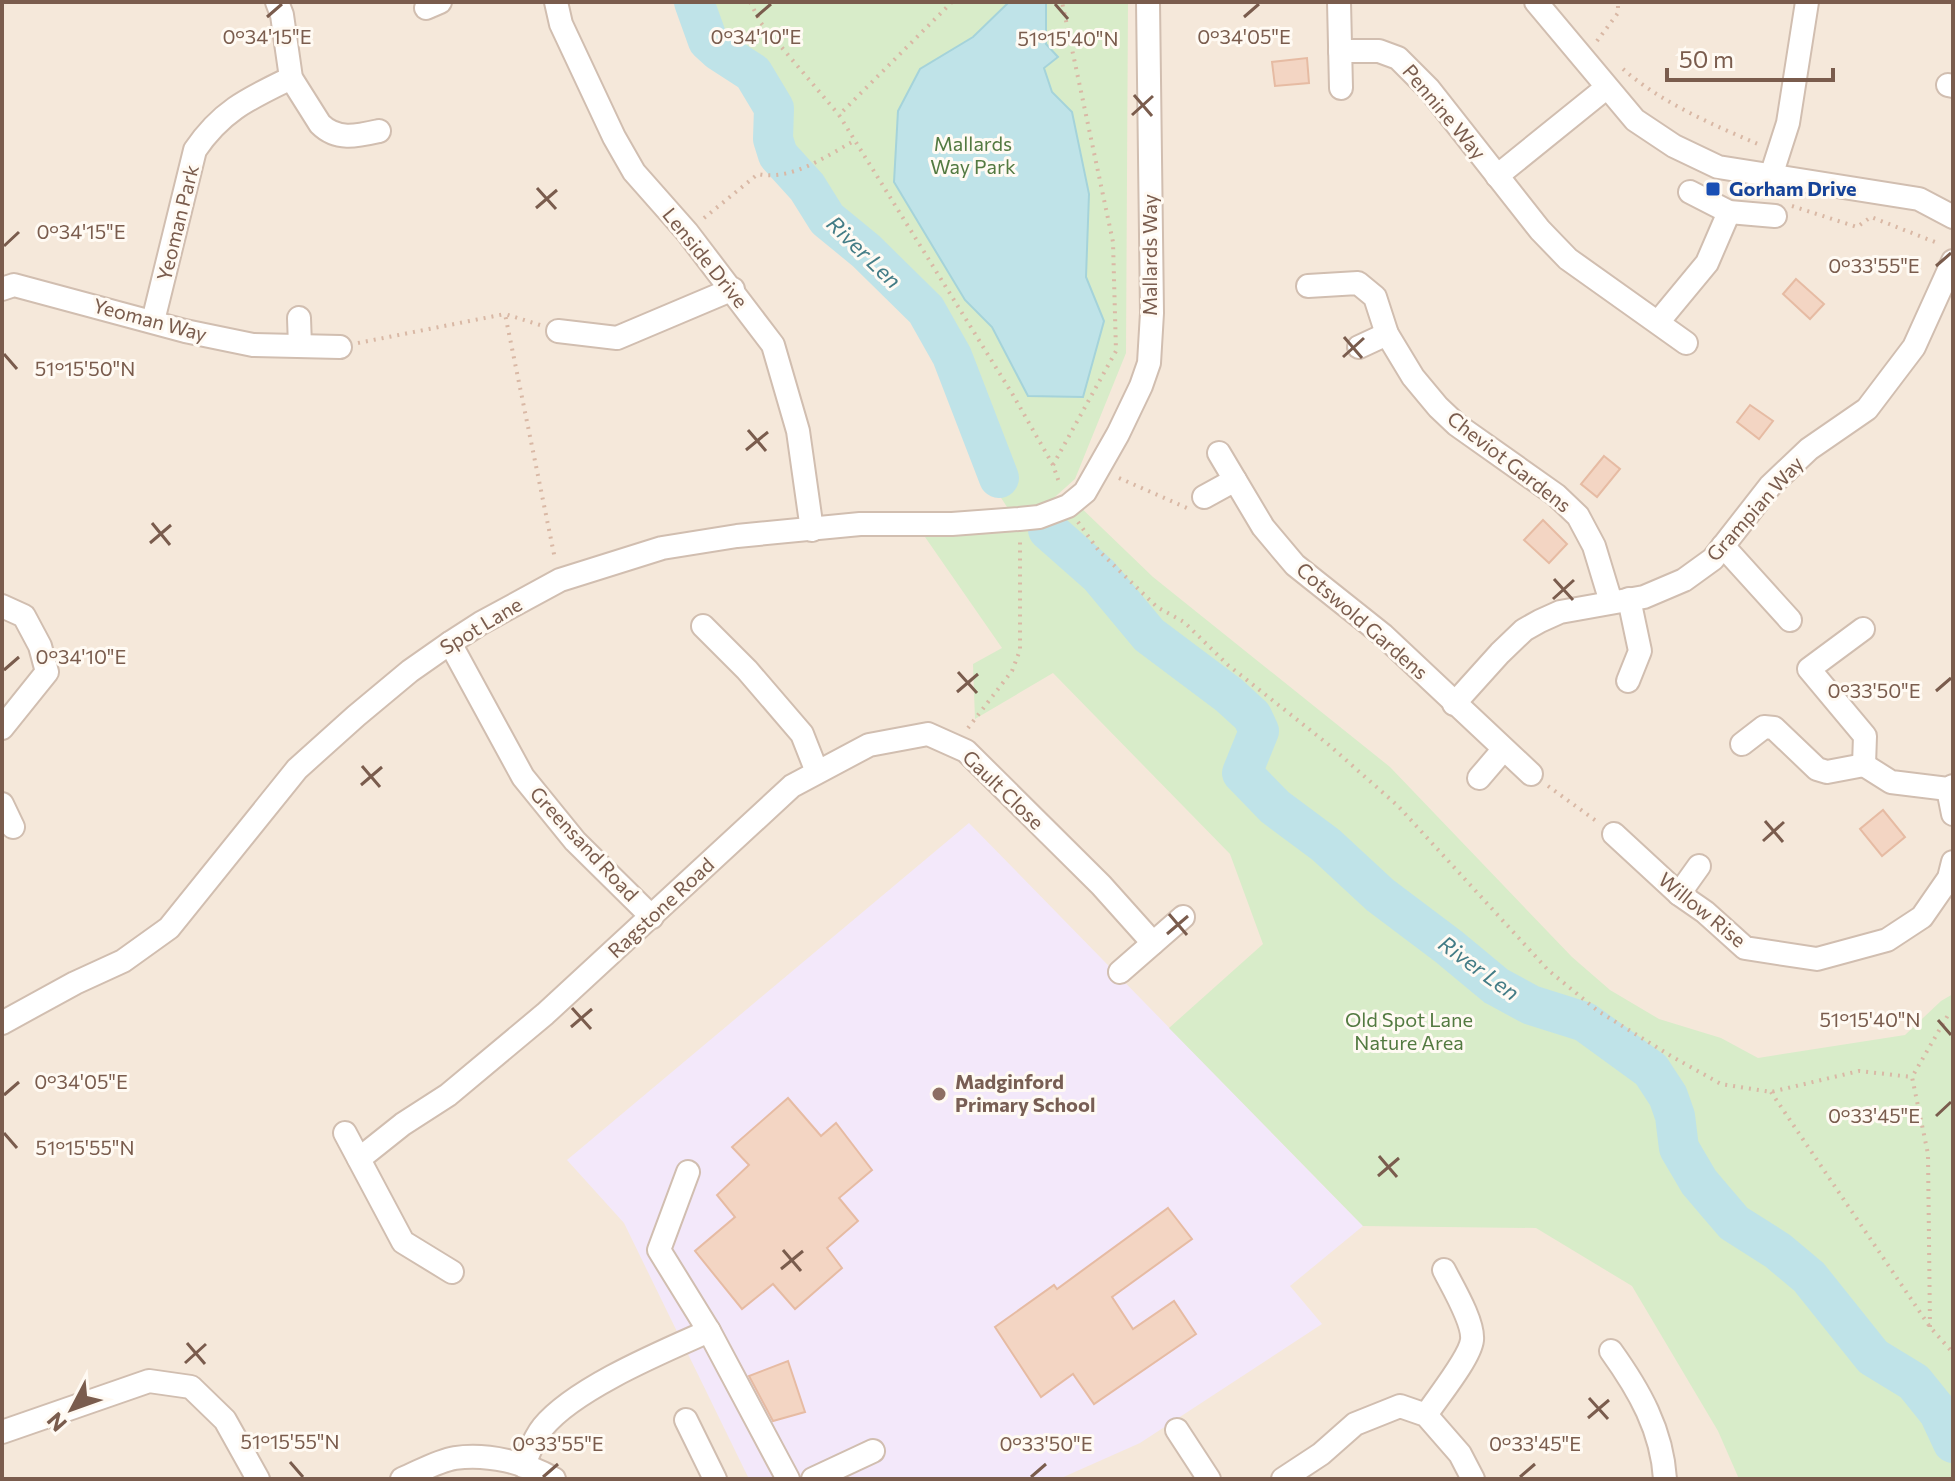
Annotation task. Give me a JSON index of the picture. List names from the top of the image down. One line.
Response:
{"streets":{"street":["Pennine Way","Yeoman Park","Mallards Way","Lenside Drive","Yeoman Way","Cheviot Gardens","Grampian Way","Cotswold Gardens","Spot Lane","Gault Close","Greensand Road","Ragstone Road","Willow Rise"]},"crossings":[["Yeoman Park","Yeoman Way"],["Mallards Way","Spot Lane"],["Lenside Drive","Spot Lane"],["Cheviot Gardens","Grampian Way"],["Grampian Way","Cotswold Gardens"],["Spot Lane","Greensand Road"],["Gault Close","Ragstone Road"],["Greensand Road","Ragstone Road"]],"water":["River Len"],"parks":["Mallards Way Park","Old Spot Lane Nature Area"],"places":{"transit":["Gorham Drive"],"other":["Madginford Primary School"]},"scale_bar":"50 m","north":"bottom left","coordinates":["0°34'15\"E","0°34'10\"E","0°34'05\"E","51°15'40\"N","0°33'55\"E","51°15'50\"N","0°33'50\"E","0°33'45\"E","51°15'55\"N"]}
